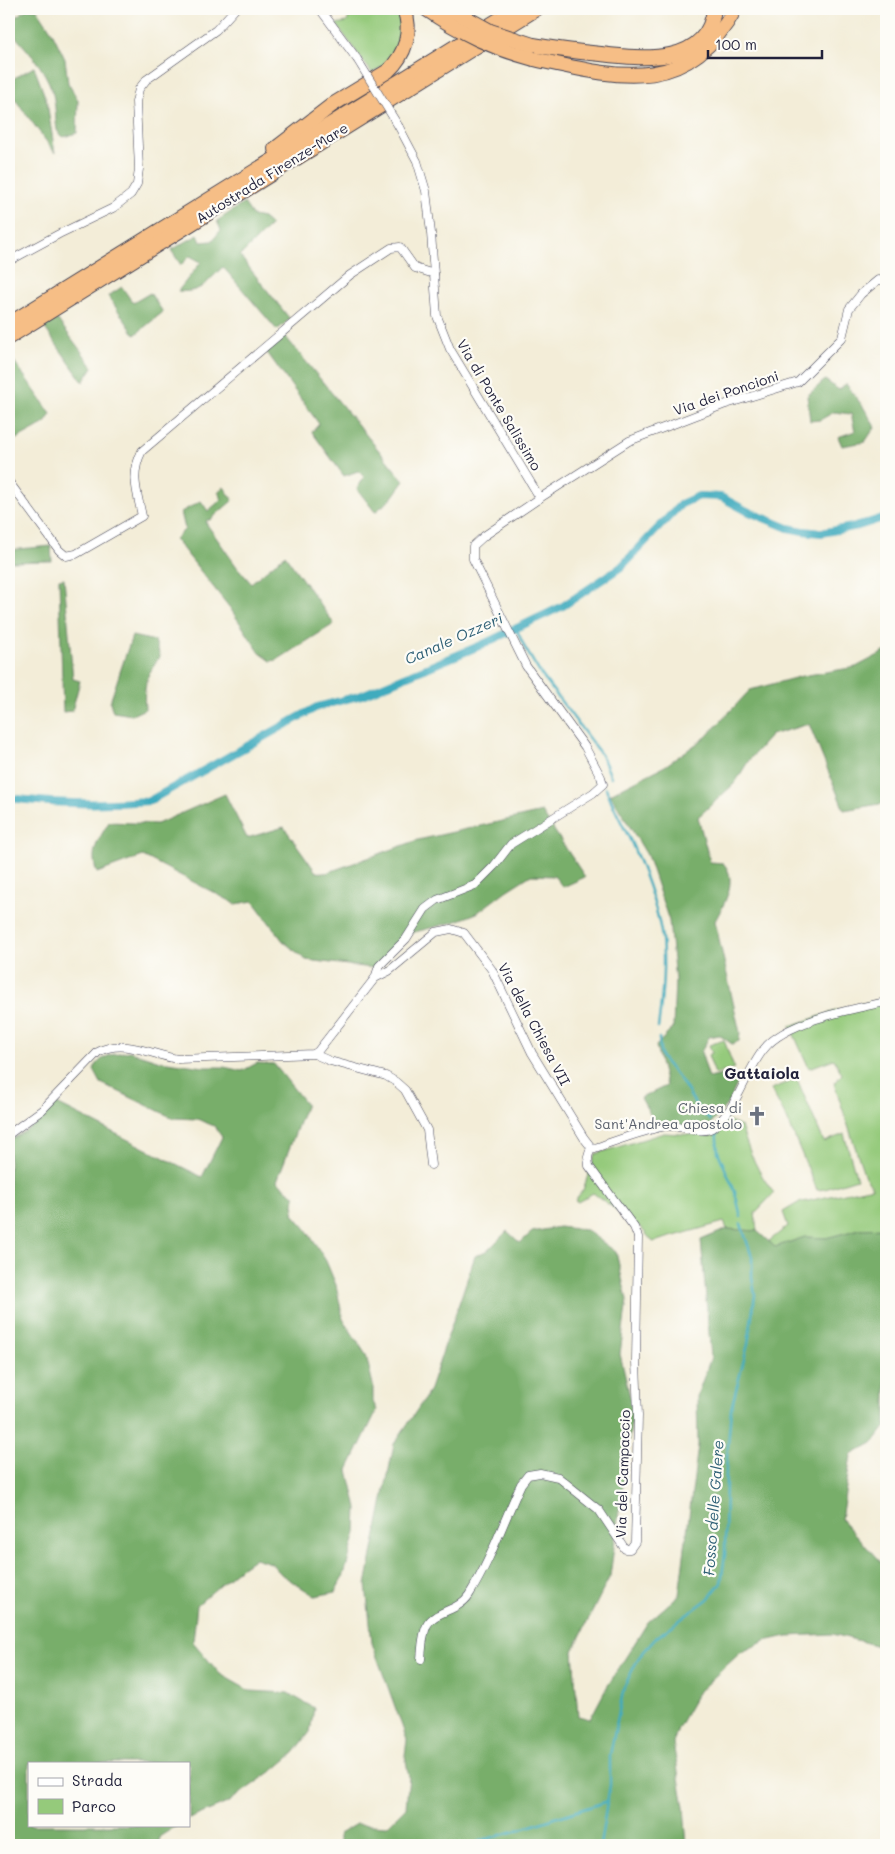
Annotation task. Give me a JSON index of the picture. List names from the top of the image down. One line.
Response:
{"streets":{"highway":["Autostrada Firenze-Mare"],"street":["Via dei Poncioni","Via di Ponte Salissimo","Via della Chiesa VII","Via del Campaccio"]},"crossings":[["Via dei Poncioni","Via di Ponte Salissimo"],["Via della Chiesa VII","Via del Campaccio"]],"districts":["Gattaiola"],"water":["Canale Ozzeri","Fosso delle Galere"],"places":{"church":["Chiesa di Sant'Andrea apostolo"]},"legend":["Strada","Parco"],"scale_bar":"100 m"}
